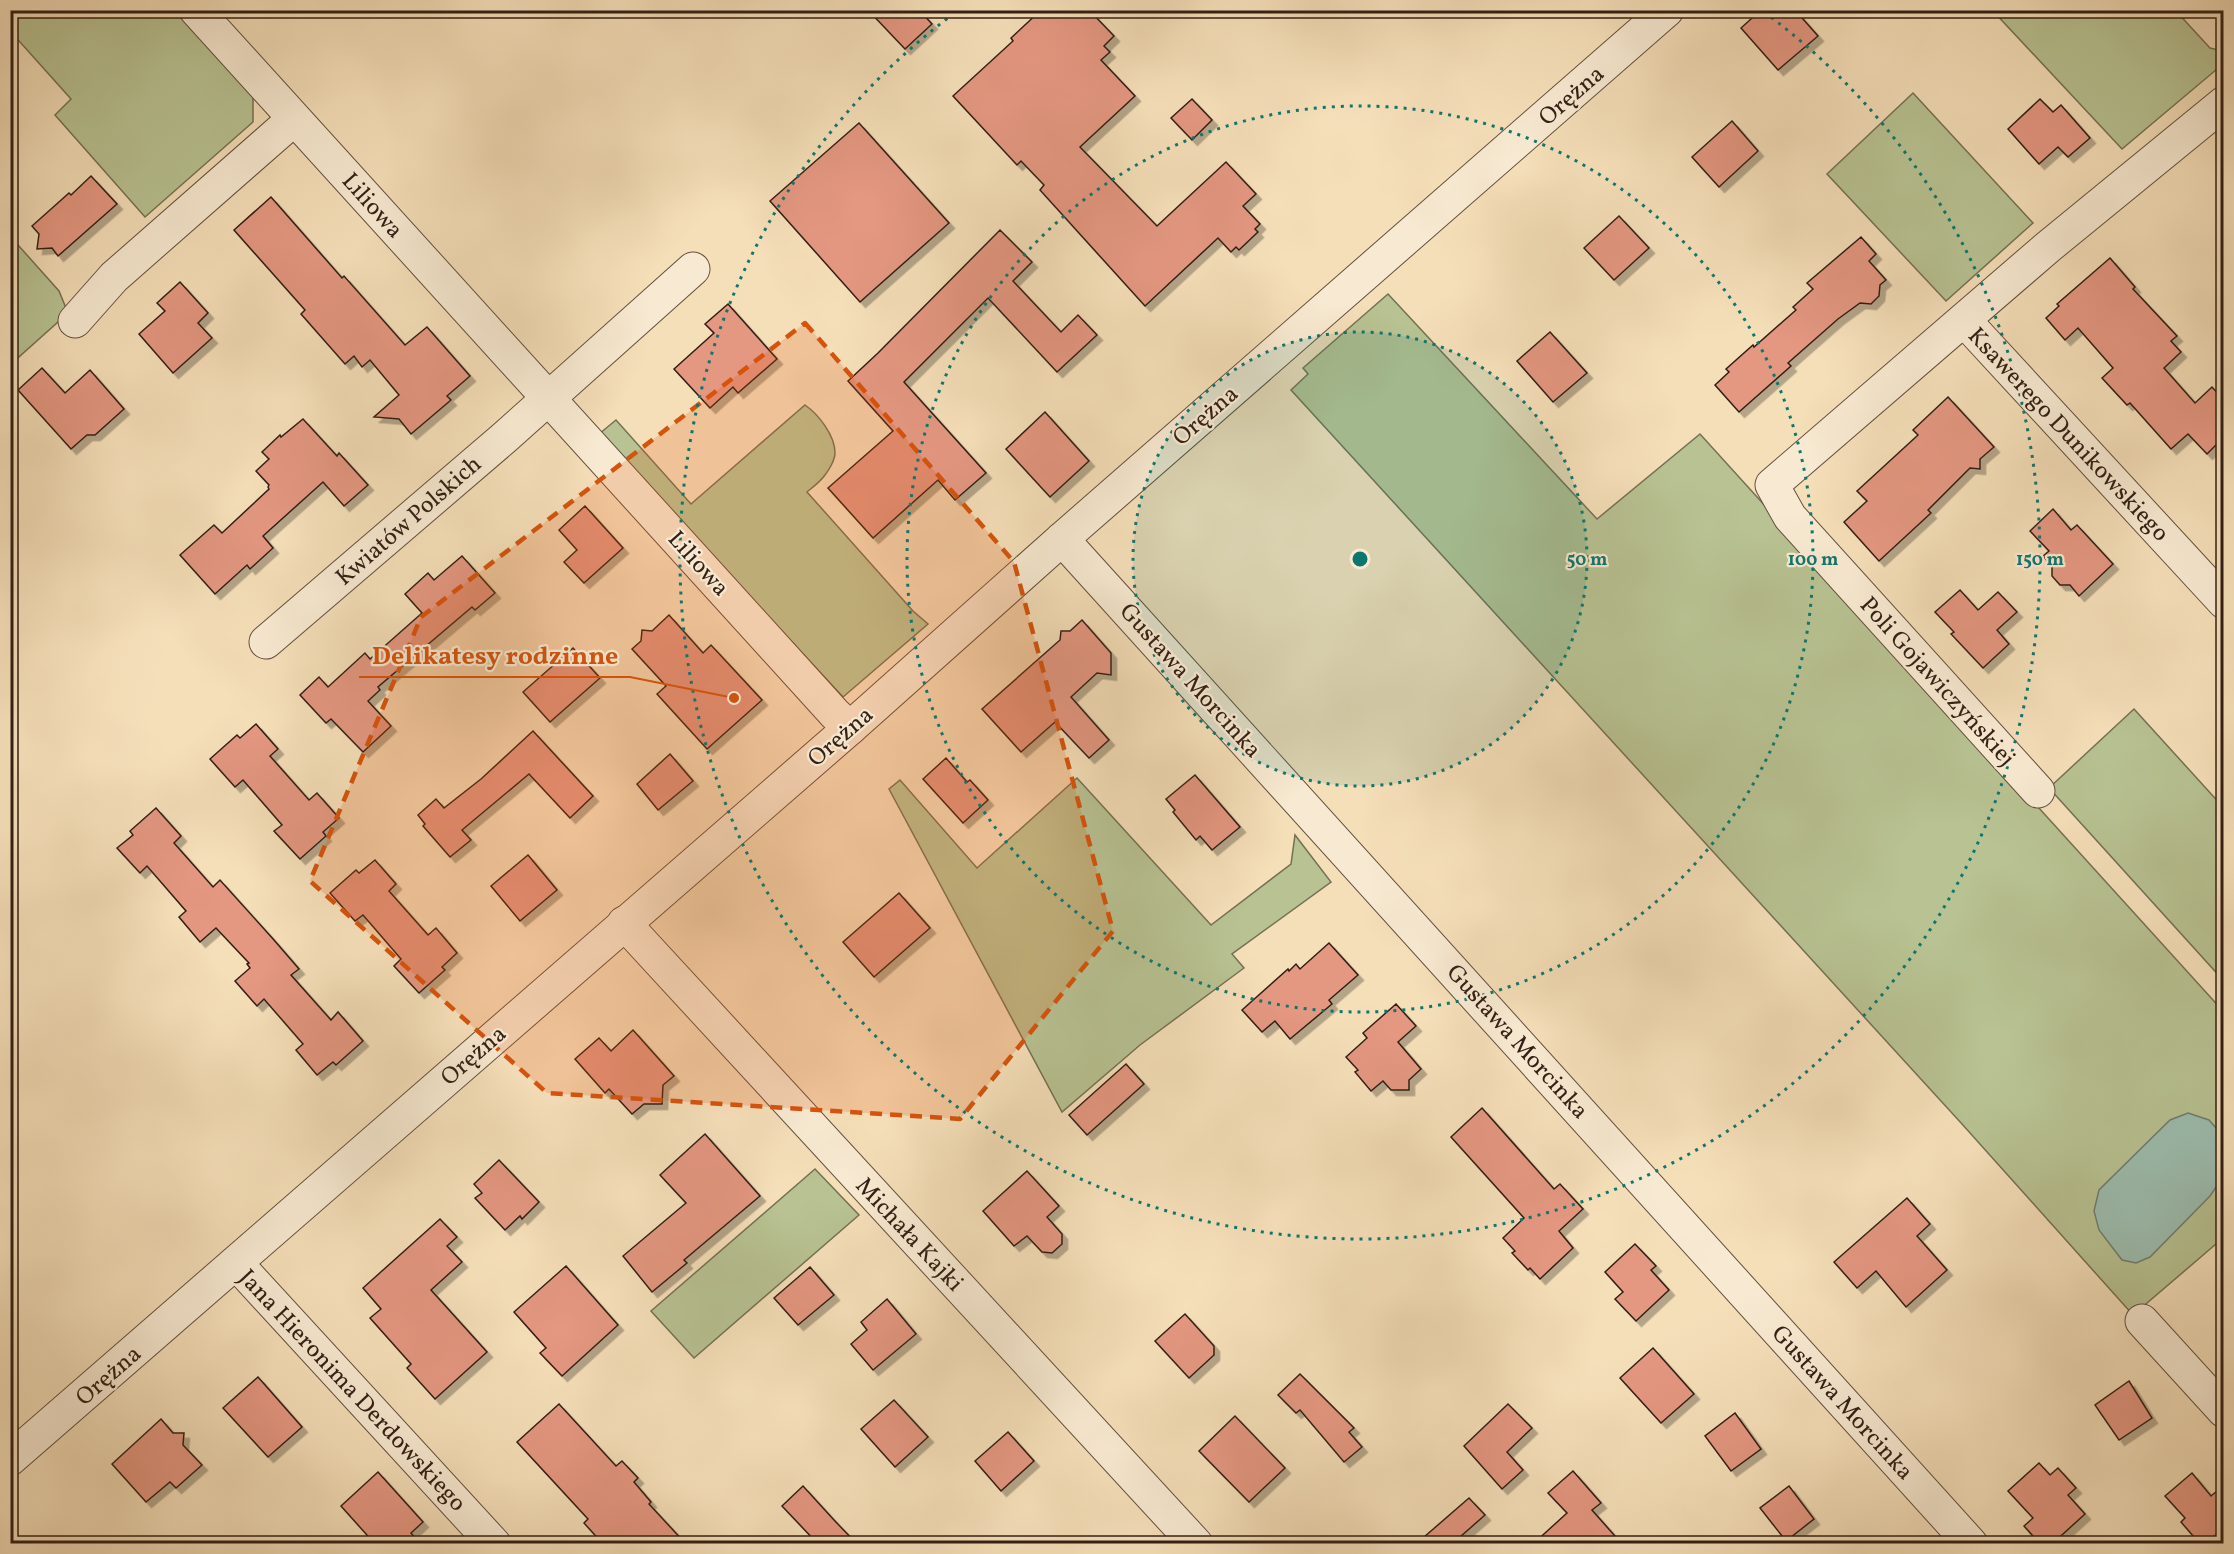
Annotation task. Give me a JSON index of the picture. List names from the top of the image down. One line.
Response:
{"streets":{"street":["Orężna","Liliowa","Ksawerego Dunikowskiego","Kwiatów Polskich","Gustawa Morcinka","Poli Gojawiczyńskiej","Michała Kajki","Jana Hieronima Derdowskiego"]},"crossings":[["Orężna","Liliowa"],["Orężna","Gustawa Morcinka"],["Orężna","Michała Kajki"],["Orężna","Jana Hieronima Derdowskiego"],["Liliowa","Kwiatów Polskich"],["Ksawerego Dunikowskiego","Poli Gojawiczyńskiej"]],"places":["Delikatesy rodzinne"],"rings":["50 m","100 m","150 m"]}
